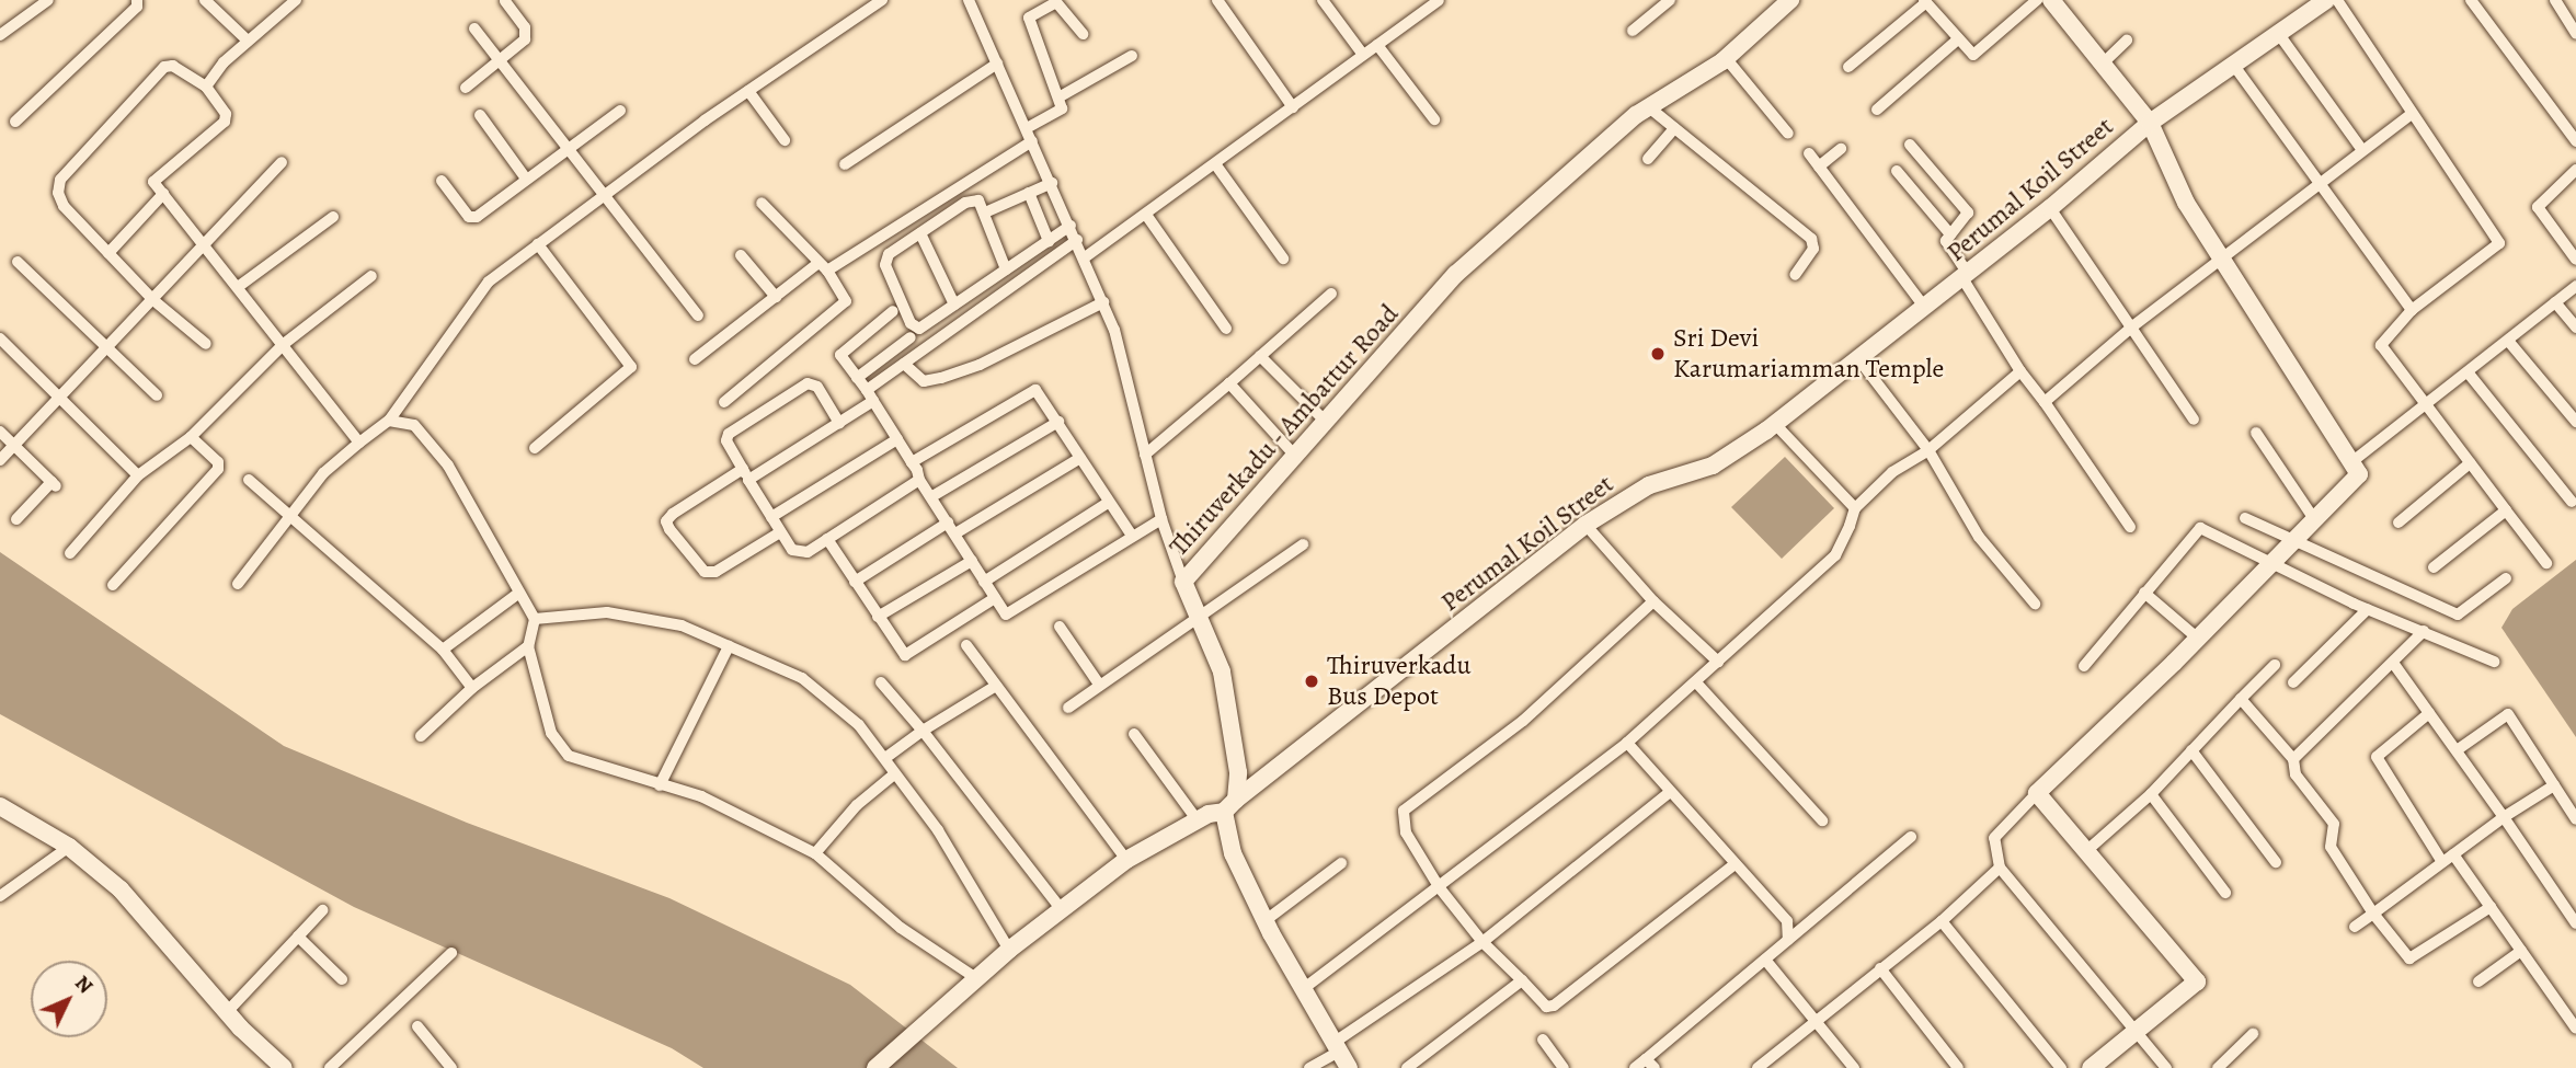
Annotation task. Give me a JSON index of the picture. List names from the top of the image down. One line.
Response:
{"streets":{"street":["Perumal Koil Street","Thiruverkadu - Ambattur Road"]},"crossings":[["Perumal Koil Street","Thiruverkadu - Ambattur Road"]],"places":["Sri Devi Karumariamman Temple","Thiruverkadu Bus Depot"],"north":"top right"}
